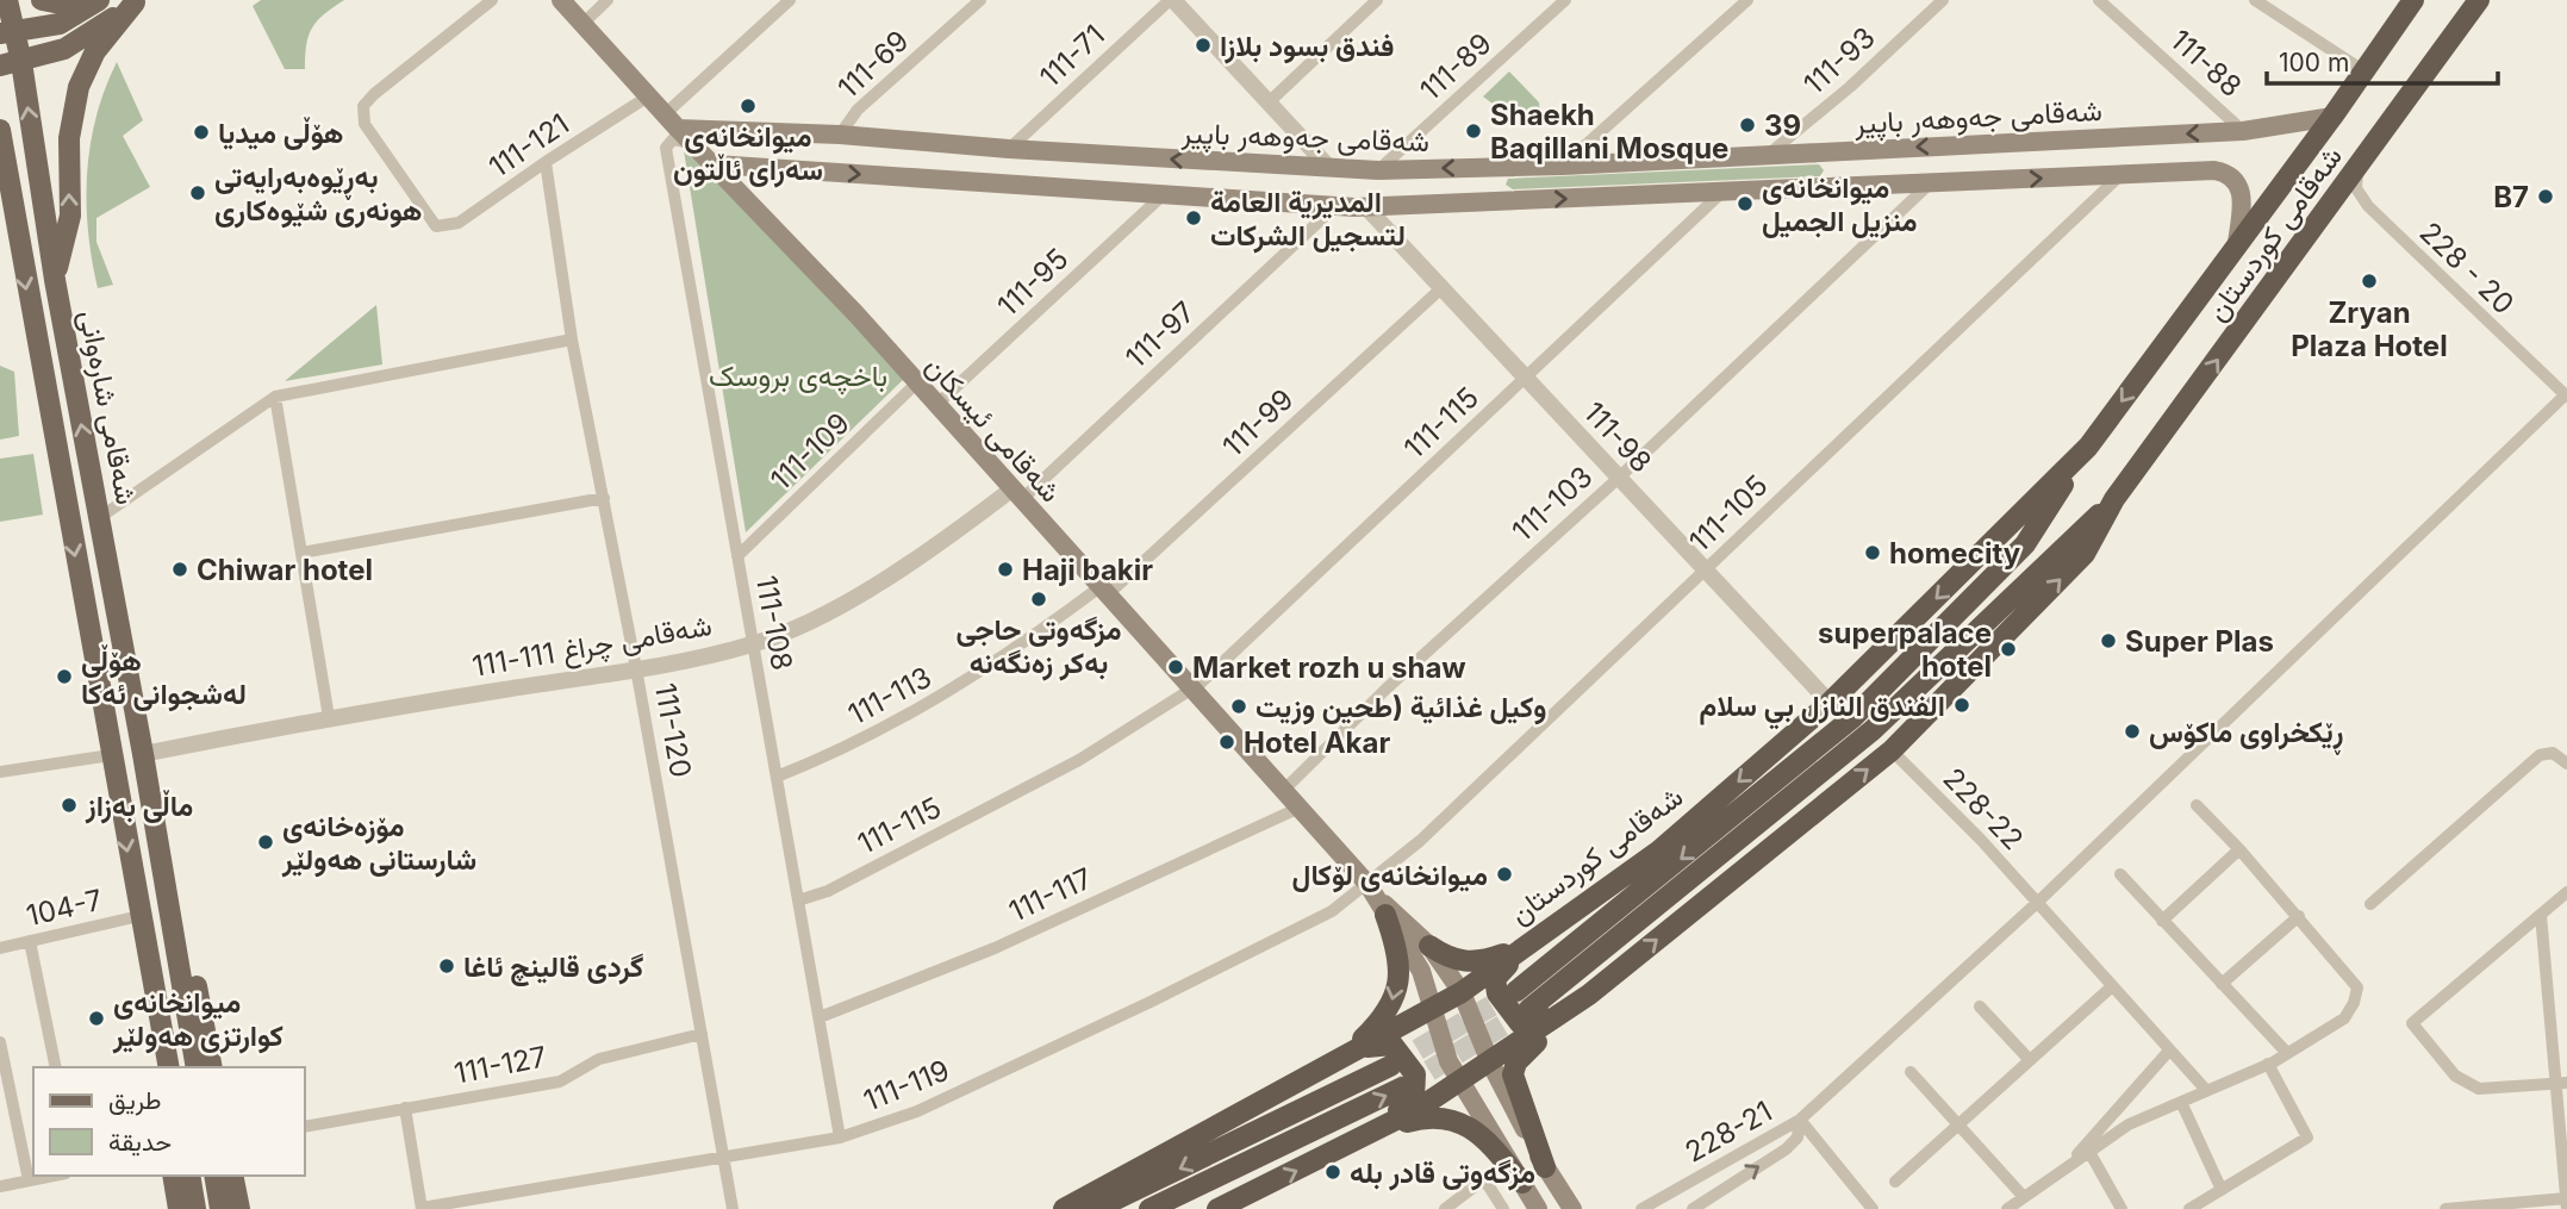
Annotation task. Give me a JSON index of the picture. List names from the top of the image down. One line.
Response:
{"streets":{"highway":["شەقامی کوردستان"],"main road":["شەقامی جەوهەر باپیر","شەقامی شارەوانی","شەقامی ئیسکان"],"street":["111-71","111-93","111-88","111-69","111-89","111-121","228 - 20","111-95","111-97","111-99","111-115","111-98","111-109","111-103","111-105","111-108","شەقامی چراغ 111-111","111-113","111-120","228-22","111-117","104-7","111-127","111-119","228-21"]},"crossings":[["111-71","شەقامی جەوهەر باپیر"],["111-93","شەقامی جەوهەر باپیر"],["111-88","شەقامی جەوهەر باپیر"],["111-69","شەقامی جەوهەر باپیر"],["111-89","شەقامی جەوهەر باپیر"],["شەقامی جەوهەر باپیر","شەقامی کوردستان"],["شەقامی جەوهەر باپیر","شەقامی ئیسکان"],["111-121","شەقامی ئیسکان"],["111-121","111-120"],["شەقامی کوردستان","228 - 20"],["شەقامی کوردستان","شەقامی ئیسکان"],["شەقامی کوردستان","111-98"],["شەقامی کوردستان","228-22"],["111-95","شەقامی ئیسکان"],["111-97","شەقامی ئیسکان"],["111-97","شەقامی چراغ 111-111"],["شەقامی شارەوانی","شەقامی چراغ 111-111"],["شەقامی شارەوانی","104-7"],["111-99","شەقامی ئیسکان"],["111-99","111-98"],["111-99","111-113"],["111-115","شەقامی ئیسکان"],["111-115","111-98"],["111-115","111-108"],["شەقامی ئیسکان","111-109"],["شەقامی ئیسکان","111-103"],["شەقامی ئیسکان","111-105"],["شەقامی ئیسکان","111-108"],["شەقامی ئیسکان","شەقامی چراغ 111-111"],["شەقامی ئیسکان","111-113"],["شەقامی ئیسکان","111-117"],["شەقامی ئیسکان","111-119"],["111-98","111-103"],["111-98","111-105"],["111-109","111-108"],["111-105","111-119"],["111-108","شەقامی چراغ 111-111"],["111-108","111-113"],["111-108","111-117"],["111-108","111-119"],["شەقامی چراغ 111-111","111-120"],["111-120","111-127"],["111-120","111-119"]],"parks":["باخچەی بروسک"],"places":["فندق بسود بلازا","میوانخانەی سەرای ئاڵتون","39","Shaekh Baqillani Mosque","هۆڵی میدیا","بەڕێوەبەرایەتی هونەری شێوەکاری","B7","میوانخانەی منزیل الجمیل","المديرية العامة لتسجيل الشركات","Zryan Plaza Hotel","homecity","Chiwar hotel","Haji bakir","مزگەوتی حاجی بەکر زەنگەنە","Super Plas","superpalace hotel","Market rozh u shaw","هۆڵی لەشجوانی ئەکا","الفندق النازل بي سلام","وكيل غذائية (طحين وزيت","ڕێکخراوی ماکۆس","Hotel Akar","ماڵی بەزاز","مۆزەخانەی شارستانی هەولێر","میوانخانەی لۆکال","گردی قالینچ ئاغا","میوانخانەی کوارتزی هەولێر","مزگەوتی قادر بلە"],"legend":["طريق","حديقة"],"scale_bar":"100 m"}
